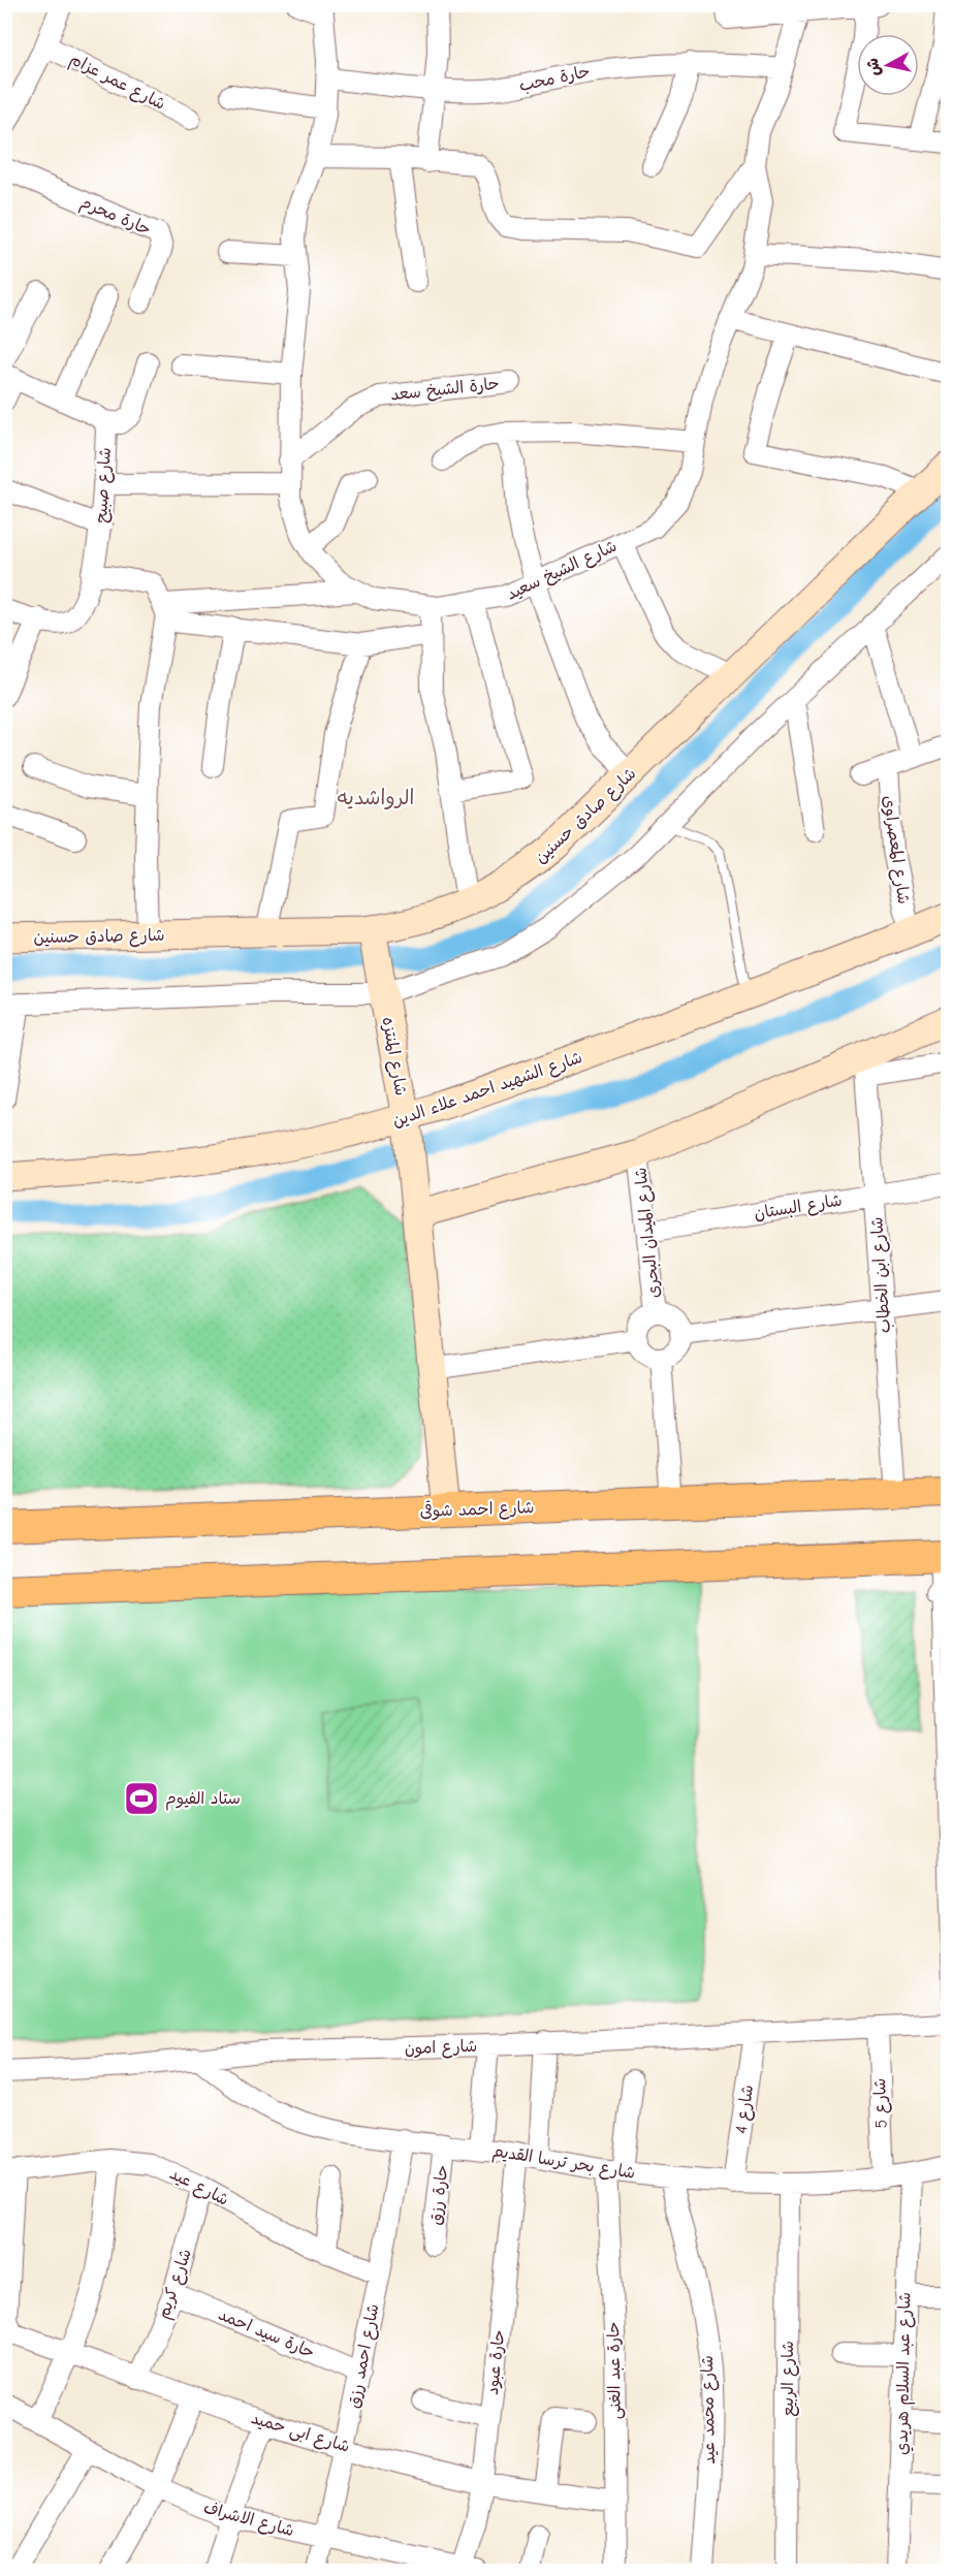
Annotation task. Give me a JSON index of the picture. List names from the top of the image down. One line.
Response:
{"streets":{"main road":["شارع احمد شوقى"],"street":["حارة محب","شارع عمر عزام","حارة محرم","حارة الشيخ سعد","شارع صبيح","شارع الشيخ سعيد","شارع صادق حسنين","شارع المعصراوى","شارع المنتزه","شارع الشهيد احمد علاء الدين","شارع البستان","شارع الميدان البحرى","شارع ابن الخطاب","شارع امون","شارع 5","شارع 4","شارع بحر ترسا القديم","شارع عيد","حارة رزق","شارع كريم","حارة سيد احمد","شارع احمد رزق","حارة عبود","حارة عبد الغنى","شارع عبد السلام هريدي","شارع الربيع","شارع محمد عيد","شارع ابى حميد","شارع الاشراف"]},"crossings":[["حارة محب","شارع الشيخ سعيد"],["حارة الشيخ سعد","شارع الشيخ سعيد"],["شارع صادق حسنين","شارع المنتزه"],["شارع المعصراوى","شارع الشهيد احمد علاء الدين"],["شارع المنتزه","شارع الشهيد احمد علاء الدين"],["شارع المنتزه","شارع احمد شوقى"],["شارع البستان","شارع الميدان البحرى"],["شارع البستان","شارع ابن الخطاب"],["شارع ابن الخطاب","شارع احمد شوقى"],["شارع امون","شارع 5"],["شارع امون","شارع 4"],["شارع امون","شارع بحر ترسا القديم"],["شارع 5","شارع بحر ترسا القديم"],["شارع 4","شارع بحر ترسا القديم"],["شارع بحر ترسا القديم","حارة رزق"],["شارع بحر ترسا القديم","شارع احمد رزق"],["شارع بحر ترسا القديم","حارة عبود"],["شارع بحر ترسا القديم","حارة عبد الغنى"],["شارع بحر ترسا القديم","شارع عبد السلام هريدي"],["شارع بحر ترسا القديم","شارع الربيع"],["شارع بحر ترسا القديم","شارع محمد عيد"],["شارع عيد","شارع كريم"],["شارع عيد","شارع احمد رزق"],["شارع كريم","حارة سيد احمد"],["شارع كريم","شارع ابى حميد"],["حارة سيد احمد","شارع احمد رزق"],["شارع احمد رزق","شارع ابى حميد"],["شارع احمد رزق","شارع الاشراف"],["حارة عبود","شارع ابى حميد"],["حارة عبود","شارع الاشراف"],["حارة عبد الغنى","شارع ابى حميد"]],"districts":["الرواشديه"],"places":{"sports":["ستاد الفيوم"]},"north":"left"}
